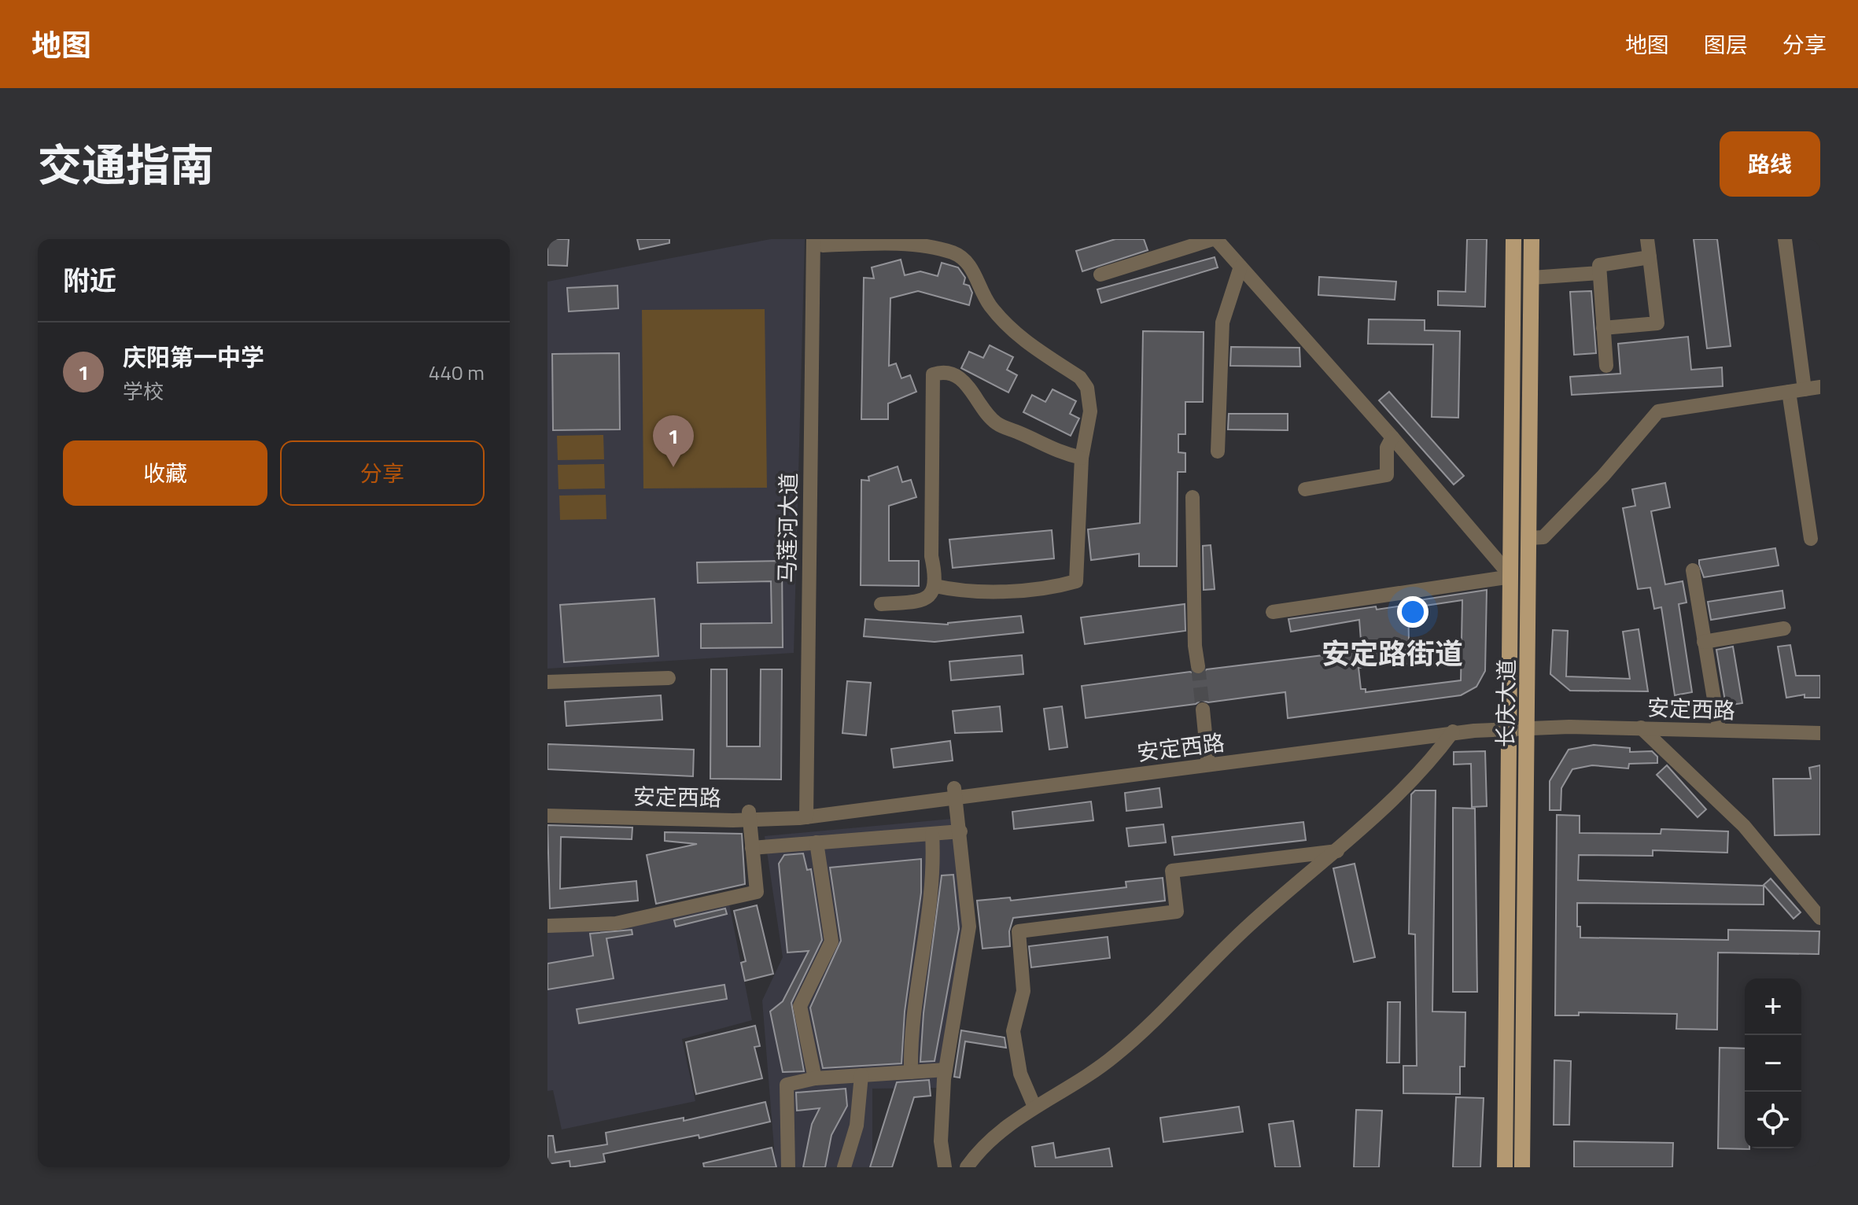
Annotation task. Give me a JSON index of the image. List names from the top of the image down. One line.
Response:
{"streets":{"main road":["长庆大道"],"street":["马莲河大道","安定西路"]},"crossings":[["马莲河大道","安定西路"],["长庆大道","安定西路"]],"districts":["安定路街道"],"page":{"header":"地图","nav":["地图","图层","分享"],"title":"交通指南","buttons":["路线",["收藏","分享"]],"heading":"附近","list":[{"mark":"1","name":"庆阳第一中学","note":"学校","value":"440 m"}],"pins":"1","map_buttons":["+","−"]}}
